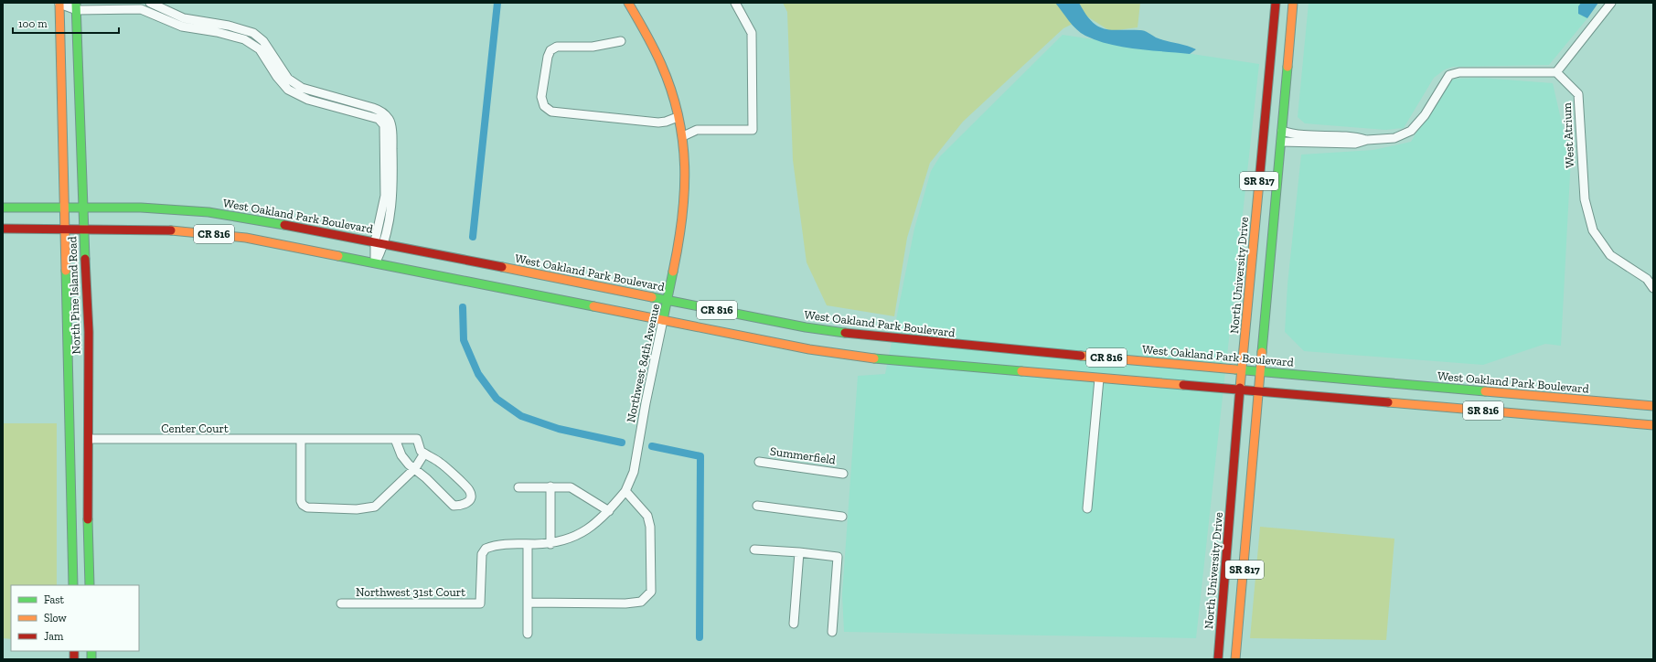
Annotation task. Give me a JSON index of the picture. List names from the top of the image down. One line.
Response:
{"streets":{"main road":["SR 817","West Oakland Park Boulevard","CR 816","North University Drive","North Pine Island Road","Northwest 84th Avenue","SR 816"],"street":["West Atrium","Center Court","Summerfield","Northwest 31st Court"]},"crossings":[["SR 817","West Oakland Park Boulevard"],["SR 817","SR 816"],["West Oakland Park Boulevard","North University Drive"],["West Oakland Park Boulevard","North Pine Island Road"],["West Oakland Park Boulevard","Northwest 84th Avenue"],["CR 816","North University Drive"],["CR 816","North Pine Island Road"],["CR 816","Northwest 84th Avenue"],["CR 816","SR 816"],["North University Drive","SR 816"],["North Pine Island Road","Center Court"],["Northwest 84th Avenue","Northwest 31st Court"]],"legend":["Fast","Slow","Jam"],"scale_bar":"100 m"}
